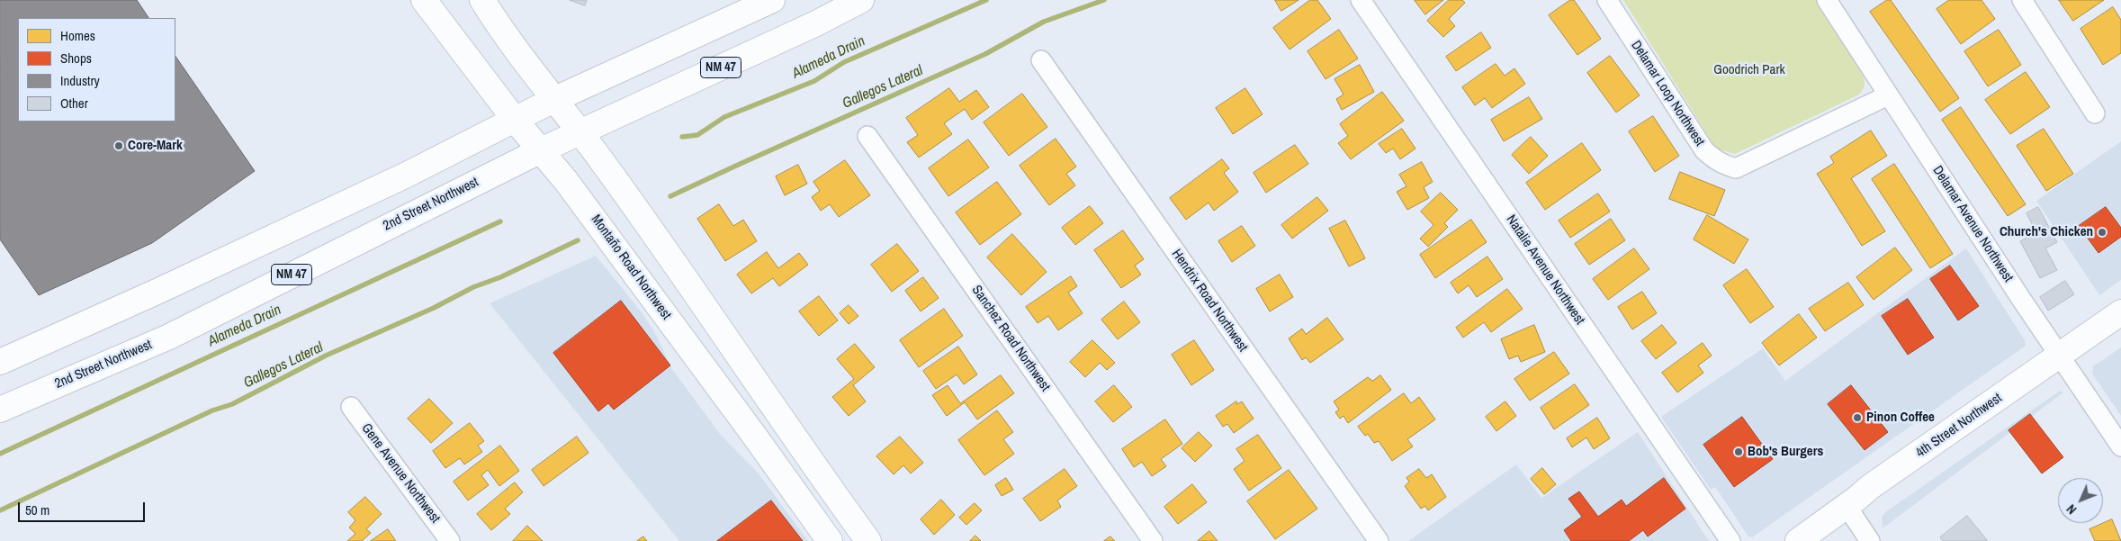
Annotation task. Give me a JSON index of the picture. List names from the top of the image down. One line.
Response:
{"streets":{"main road":["NM 47","2nd Street Northwest","Montaño Road Northwest","4th Street Northwest"],"street":["Delamar Loop Northwest","Delamar Avenue Northwest","Natalie Avenue Northwest","Hendrix Road Northwest","Sanchez Road Northwest","Gene Avenue Northwest"]},"crossings":[["Delamar Loop Northwest","Delamar Avenue Northwest"],["2nd Street Northwest","Montaño Road Northwest"],["Delamar Avenue Northwest","4th Street Northwest"]],"water":["Alameda Drain","Gallegos Lateral"],"parks":["Goodrich Park"],"places":["Core-Mark","Church's Chicken","Pinon Coffee","Bob's Burgers"],"legend":["Homes","Shops","Industry","Other"],"scale_bar":"50 m","north":"bottom left"}
